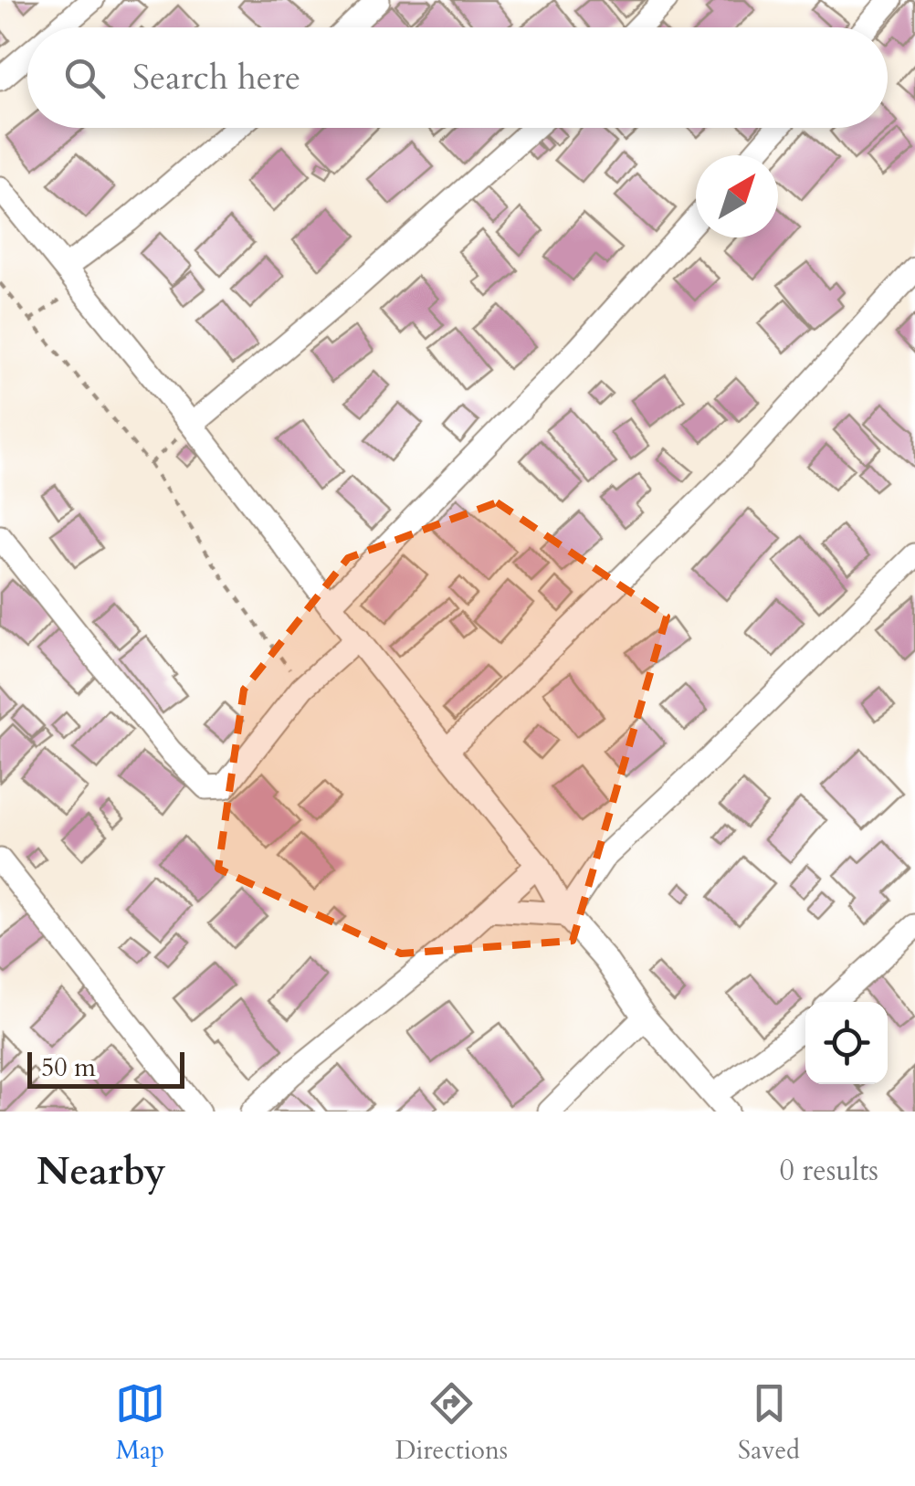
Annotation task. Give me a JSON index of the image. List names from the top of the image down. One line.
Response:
{"scale_bar":"50 m","north":"top right","page":{"search":"Search here","scale":"50 m","heading":["Nearby","0 results"],"nav":["Map","Directions","Saved"]}}
